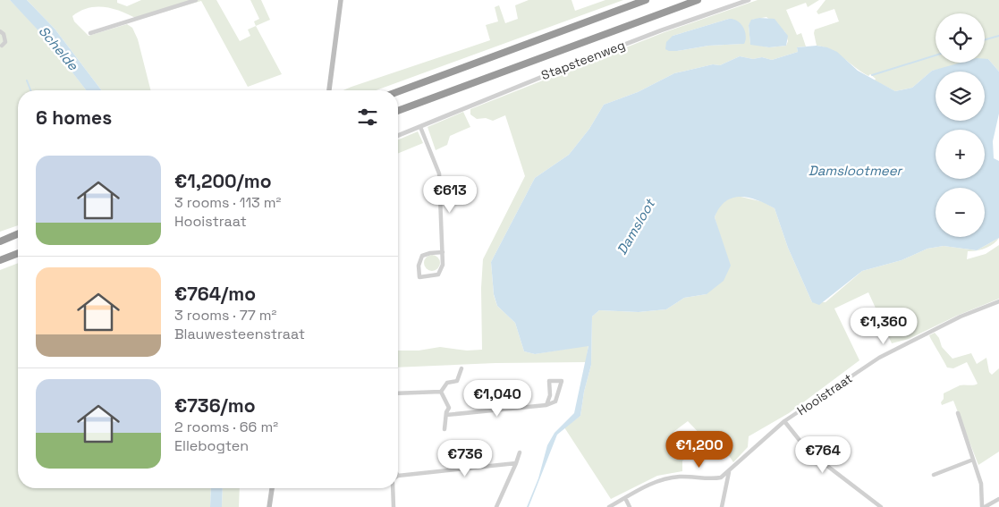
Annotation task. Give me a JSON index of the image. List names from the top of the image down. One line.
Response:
{"streets":{"street":["Stapsteenweg","Hooistraat"]},"water":["Schelde","Damslootmeer","Damsloot"],"page":{"map_buttons":["+","−"],"heading":"6 homes","list":[{"name":"€1,200/mo","note":"3 rooms · 113 m² · Hooistraat"},{"name":"€764/mo","note":"3 rooms · 77 m² · Blauwesteenstraat"},{"name":"€736/mo","note":"2 rooms · 66 m² · Ellebogten"}],"price":["€613","€1,360","€1,040","€1,200","€764","€736"]}}
